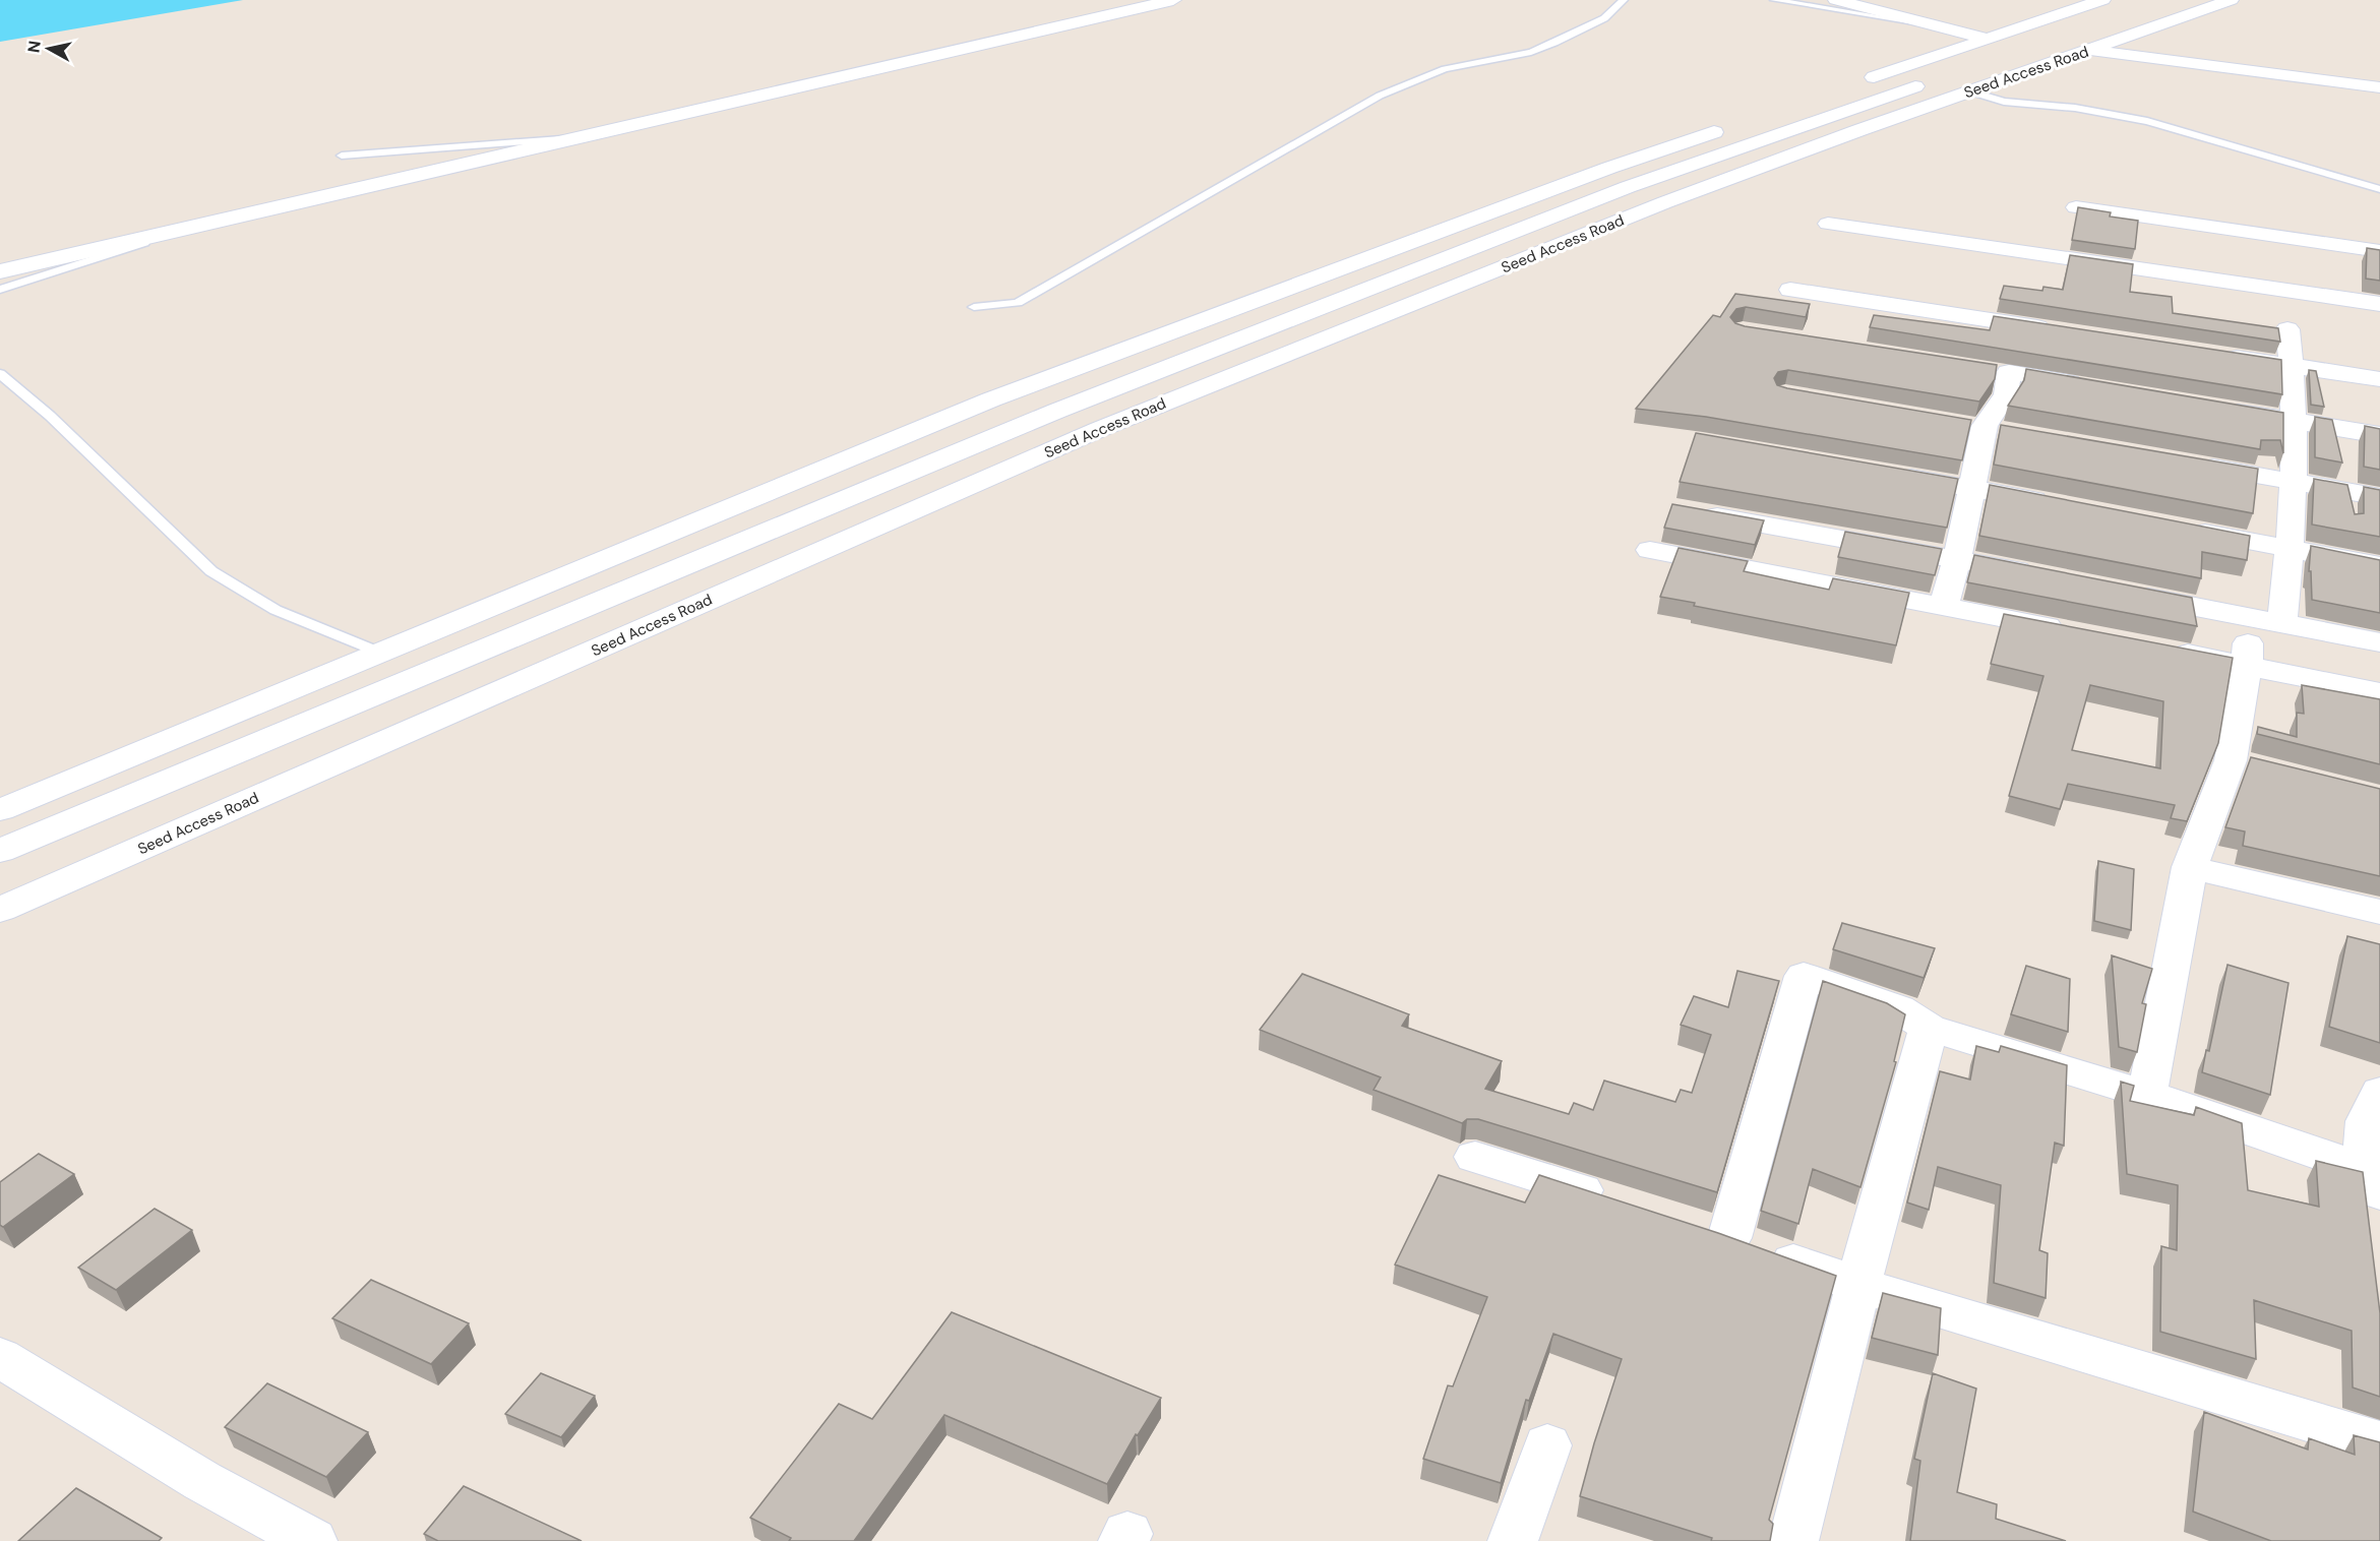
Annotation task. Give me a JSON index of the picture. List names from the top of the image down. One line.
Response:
{"streets":{"street":["Seed Access Road"]},"north":"left"}
